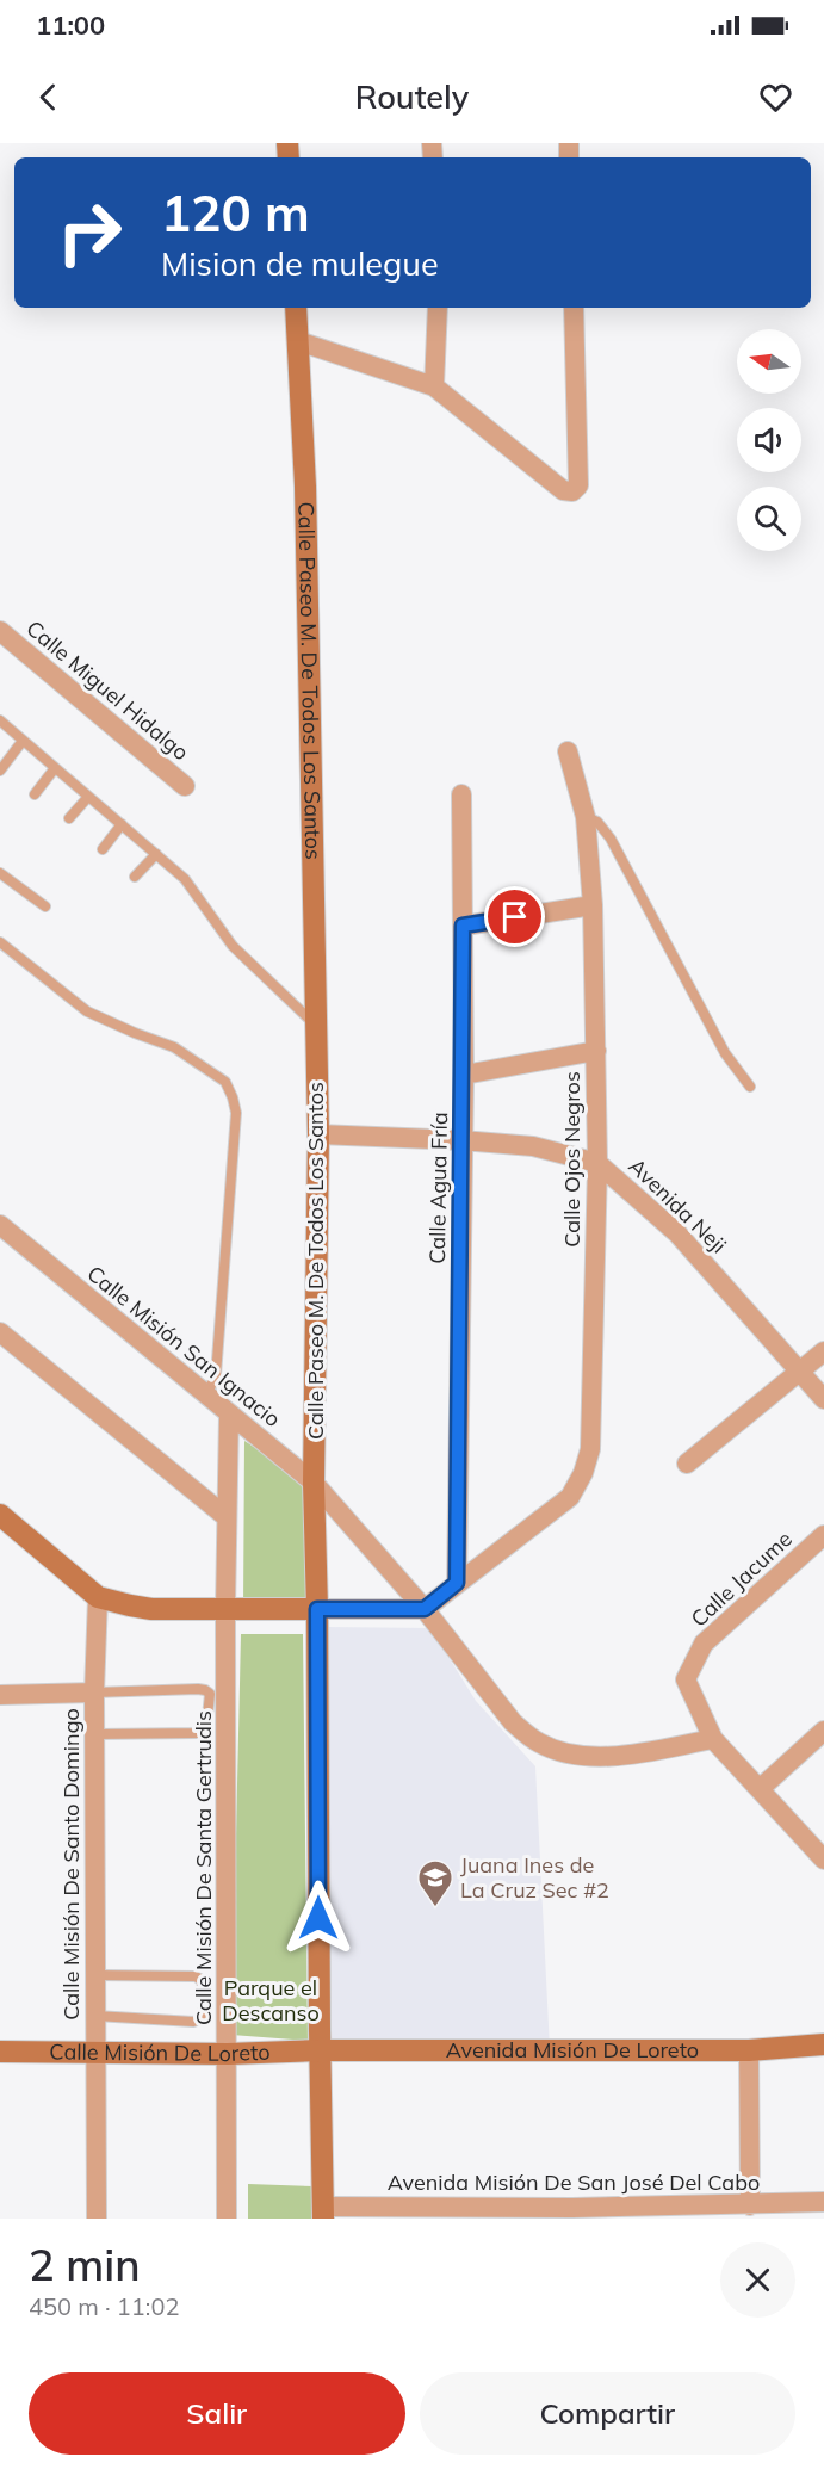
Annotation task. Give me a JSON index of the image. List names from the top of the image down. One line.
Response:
{"streets":{"main road":["Calle Paseo M. De Todos Los Santos","Avenida Misión De Loreto","Calle Misión De Loreto"],"street":["Calle Miguel Hidalgo","Calle Ojos Negros","Calle Agua Fría","Avenida Neji","Calle Misión San Ignacio","Calle Jacume","Calle Misión De Santo Domingo","Calle Misión De Santa Gertrudis","Avenida Misión De San José Del Cabo"]},"crossings":[["Calle Paseo M. De Todos Los Santos","Avenida Neji"],["Calle Paseo M. De Todos Los Santos","Calle Misión San Ignacio"],["Calle Paseo M. De Todos Los Santos","Avenida Misión De Loreto"],["Calle Paseo M. De Todos Los Santos","Calle Misión De Loreto"],["Calle Paseo M. De Todos Los Santos","Avenida Misión De San José Del Cabo"],["Calle Ojos Negros","Calle Agua Fría"],["Calle Ojos Negros","Avenida Neji"],["Calle Agua Fría","Avenida Neji"],["Calle Misión San Ignacio","Calle Jacume"],["Calle Misión San Ignacio","Calle Misión De Santa Gertrudis"],["Calle Misión De Santo Domingo","Calle Misión De Loreto"],["Calle Misión De Santa Gertrudis","Calle Misión De Loreto"],["Avenida Misión De Loreto","Calle Misión De Loreto"]],"parks":["Parque el Descanso"],"places":{"school or university":["Juana Ines de La Cruz Sec #2"]},"north":"left","page":{"status":"11:00","header":"Routely","turn":["120 m","Mision de mulegue"],"heading":["2 min","450 m · 11:02"],"buttons":["Salir","Compartir"]}}
